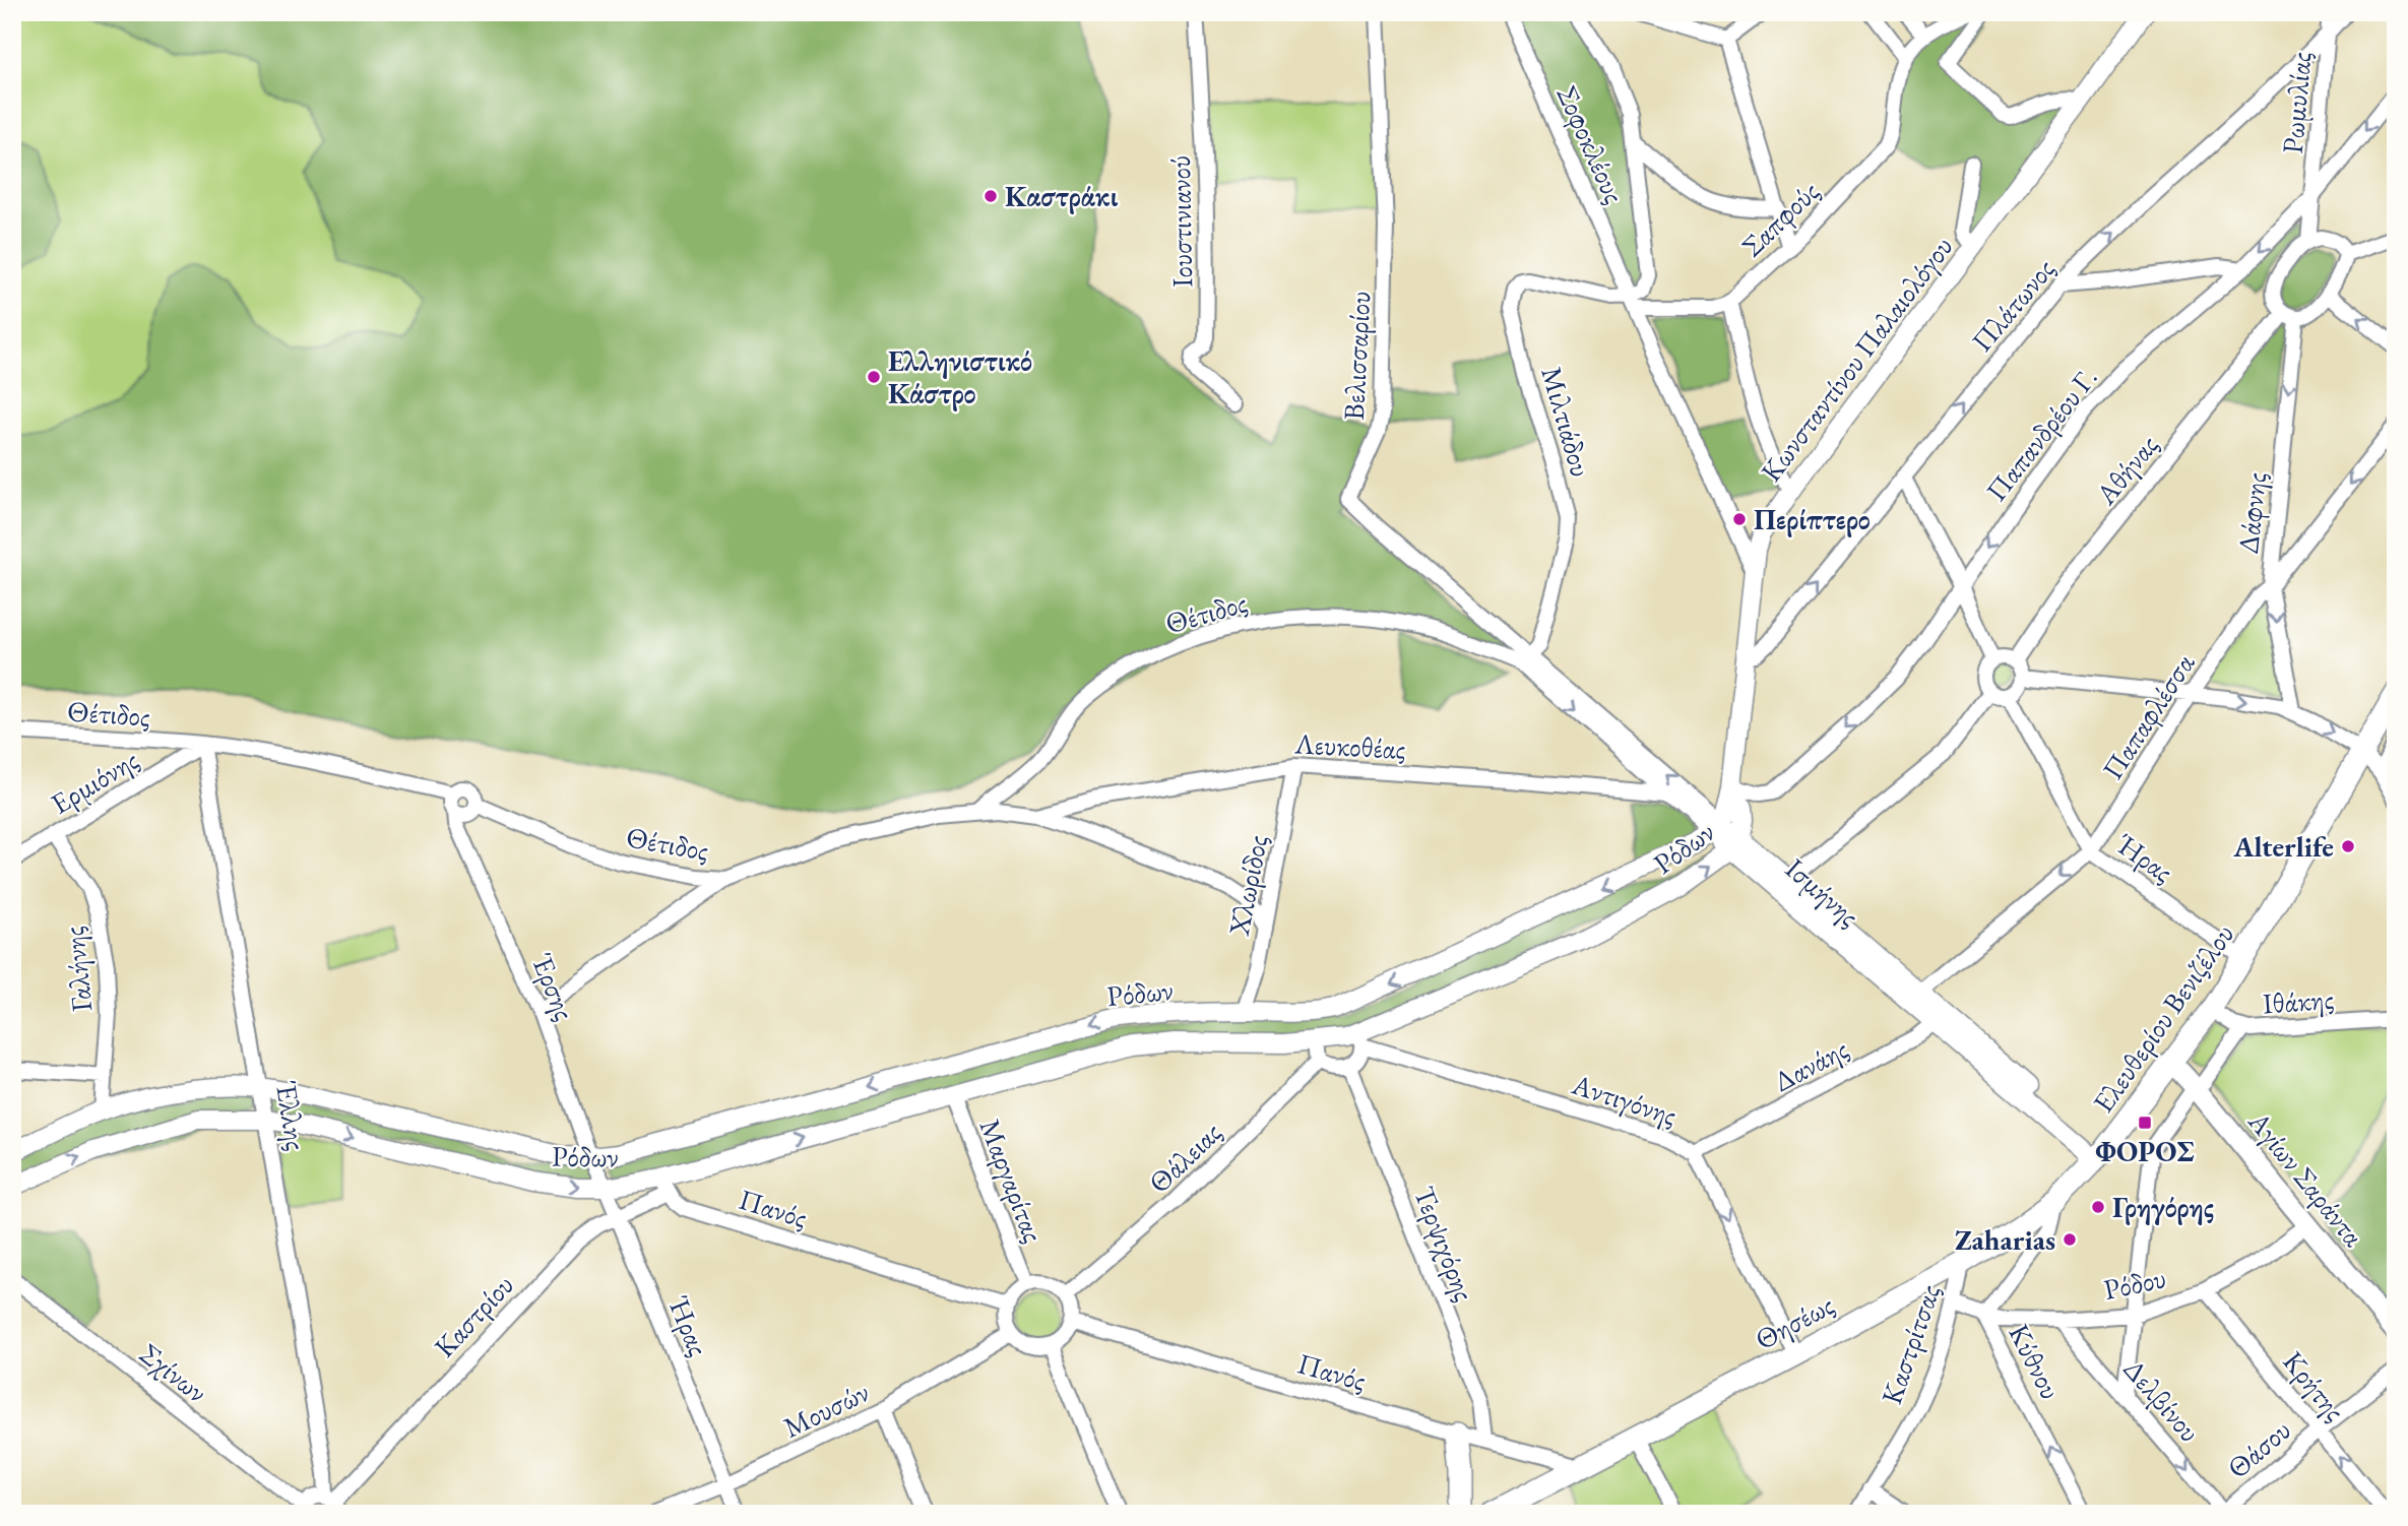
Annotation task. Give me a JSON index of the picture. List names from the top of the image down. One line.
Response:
{"streets":{"main road":["Ελευθερίου Βενιζέλου","Αγίων Σαράντα","Θησέως"],"street":["Ρωμυλίας","Σοφοκλέους","Σαπφούς","Ιουστινιανού","Πλάτωνος","Βελισσαρίου","Κωνσταντίνου Παλαιολόγου","Μιλτιάδου","Παπανδρέου Γ.","Αθήνας","Δάφνης","Θέτιδος","Παπαφλέσσα","Λευκοθέας","Ερμιόνης","Ρόδων","Ήρας","Χλωρίδος","Ισμήνης","Γαλήνης","Έρσης","Ιθάκης","Δανάης","Αντιγόνης","Έλλης","Θάλειας","Μαργαρίτας","Πανός","Τερψιχόρης","Ρόδου","Καστρίου","Καστρίτσας","Κύθνου","Σχίνων","Κρήτης","Δελβίνου","Μουσών","Θάσου"]},"crossings":[["Ρωμυλίας","Πλάτωνος"],["Ρωμυλίας","Παπανδρέου Γ."],["Ρωμυλίας","Αθήνας"],["Ρωμυλίας","Δάφνης"],["Σοφοκλέους","Κωνσταντίνου Παλαιολόγου"],["Σοφοκλέους","Μιλτιάδου"],["Πλάτωνος","Κωνσταντίνου Παλαιολόγου"],["Βελισσαρίου","Μιλτιάδου"],["Βελισσαρίου","Θέτιδος"],["Βελισσαρίου","Ισμήνης"],["Κωνσταντίνου Παλαιολόγου","Παπανδρέου Γ."],["Κωνσταντίνου Παλαιολόγου","Ρόδων"],["Μιλτιάδου","Θέτιδος"],["Μιλτιάδου","Ισμήνης"],["Παπανδρέου Γ.","Ρόδων"],["Αθήνας","Δάφνης"],["Αθήνας","Ήρας"],["Δάφνης","Παπαφλέσσα"],["Θέτιδος","Λευκοθέας"],["Θέτιδος","Ερμιόνης"],["Θέτιδος","Χλωρίδος"],["Θέτιδος","Ισμήνης"],["Θέτιδος","Έρσης"],["Θέτιδος","Έλλης"],["Παπαφλέσσα","Ήρας"],["Παπαφλέσσα","Ισμήνης"],["Λευκοθέας","Χλωρίδος"],["Λευκοθέας","Ισμήνης"],["Ερμιόνης","Γαλήνης"],["Ερμιόνης","Έλλης"],["Ρόδων","Ήρας"],["Ρόδων","Χλωρίδος"],["Ρόδων","Ισμήνης"],["Ρόδων","Γαλήνης"],["Ρόδων","Έρσης"],["Ρόδων","Αντιγόνης"],["Ρόδων","Έλλης"],["Ρόδων","Μαργαρίτας"],["Ρόδων","Πανός"],["Ρόδων","Καστρίου"],["Ήρας","Έρσης"],["Ήρας","Ελευθερίου Βενιζέλου"],["Ήρας","Καστρίου"],["Ήρας","Μουσών"],["Ισμήνης","Ελευθερίου Βενιζέλου"],["Ισμήνης","Δανάης"],["Ισμήνης","Θησέως"],["Ιθάκης","Ελευθερίου Βενιζέλου"],["Ελευθερίου Βενιζέλου","Αγίων Σαράντα"],["Ελευθερίου Βενιζέλου","Θησέως"],["Δανάης","Αντιγόνης"],["Αντιγόνης","Θησέως"],["Έλλης","Καστρίου"],["Θάλειας","Μαργαρίτας"],["Θάλειας","Πανός"],["Θάλειας","Μουσών"],["Αγίων Σαράντα","Ρόδου"],["Μαργαρίτας","Πανός"],["Μαργαρίτας","Μουσών"],["Πανός","Τερψιχόρης"],["Πανός","Καστρίου"],["Πανός","Θησέως"],["Πανός","Μουσών"],["Ρόδου","Καστρίτσας"],["Ρόδου","Κύθνου"],["Ρόδου","Κρήτης"],["Ρόδου","Δελβίνου"],["Καστρίου","Σχίνων"],["Θησέως","Καστρίτσας"],["Θησέως","Κύθνου"],["Κρήτης","Θάσου"],["Δελβίνου","Θάσου"]],"one_way":["Πλάτωνος","Δάφνης","Παπαφλέσσα","Αντιγόνης","Κύθνου","Κρήτης","Δελβίνου"],"places":{"other":["Καστράκι","Ελληνιστικό Κάστρο","Περίπτερο","Alterlife","Γρηγόρης","Zaharias"],"transit":["ΦΟΡΟΣ"]}}
